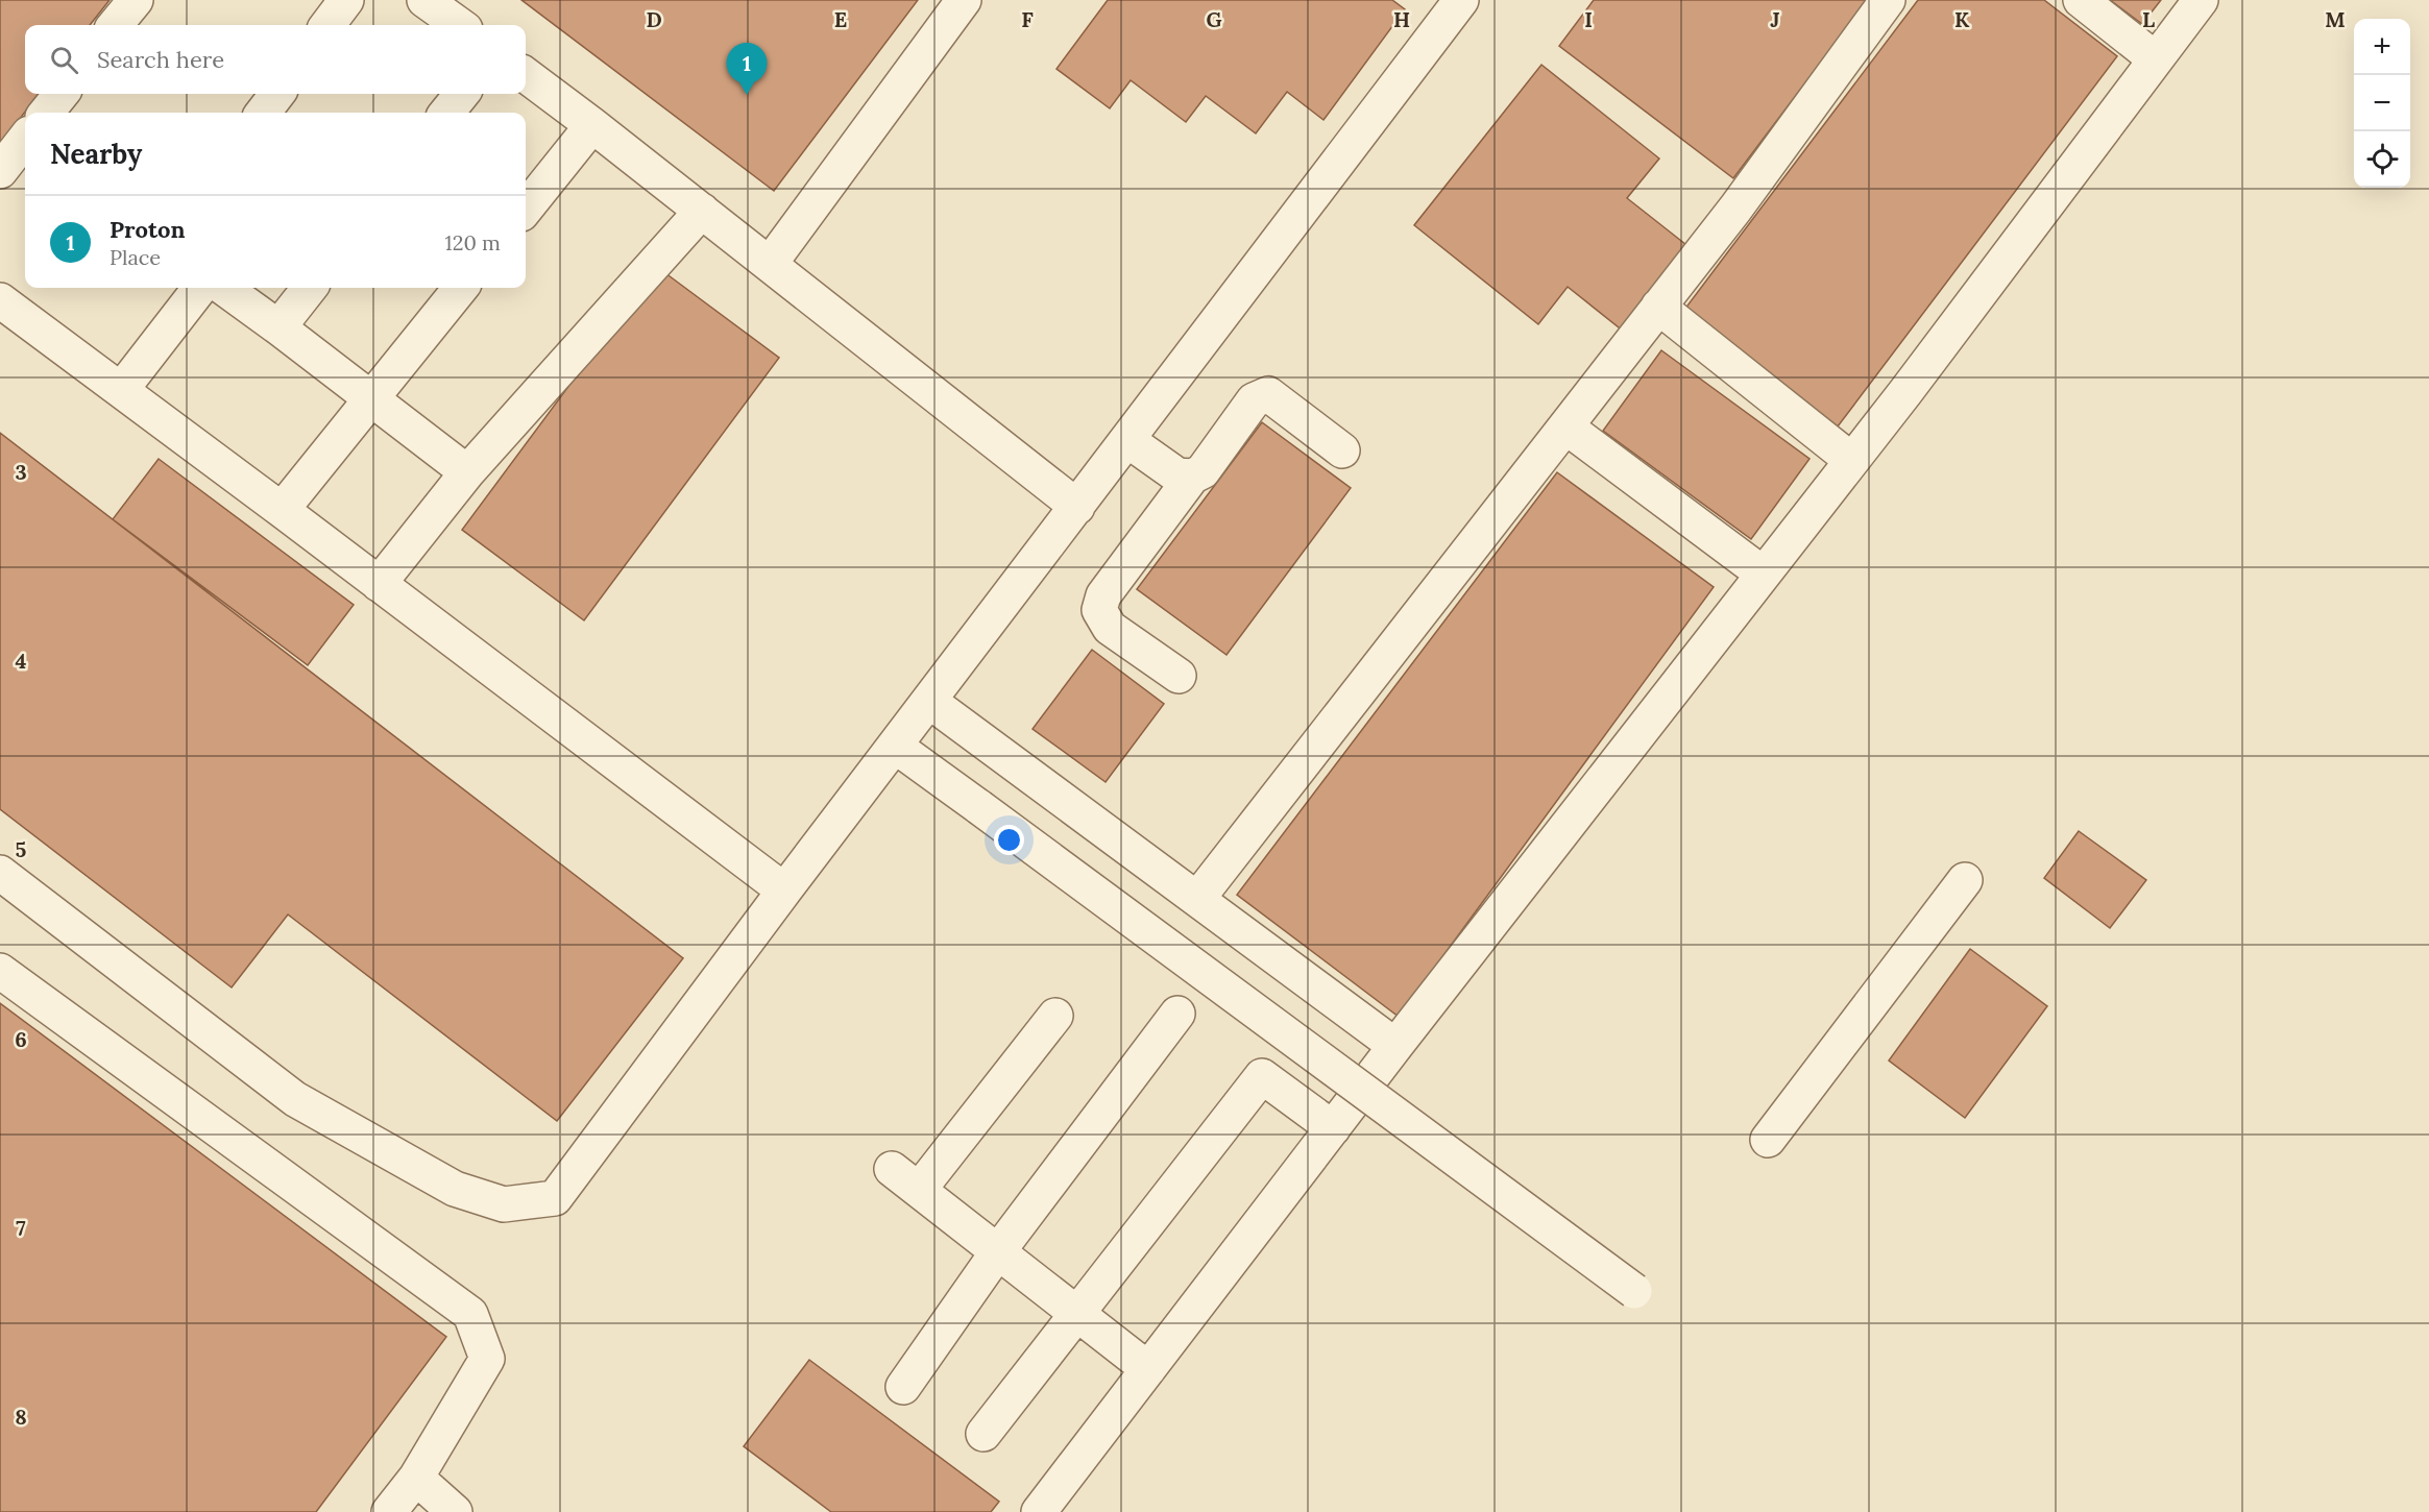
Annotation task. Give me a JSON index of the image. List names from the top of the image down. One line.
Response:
{"page":{"map_buttons":["+","−"],"search":"Search here","pins":"1","heading":"Nearby","list":[{"mark":"1","name":"Proton","note":"Place","value":"120 m"}]},"grid":{"columns":["D","E","F","G","H","I","J","K","L","M"],"rows":["3","4","5","6","7","8"]}}
